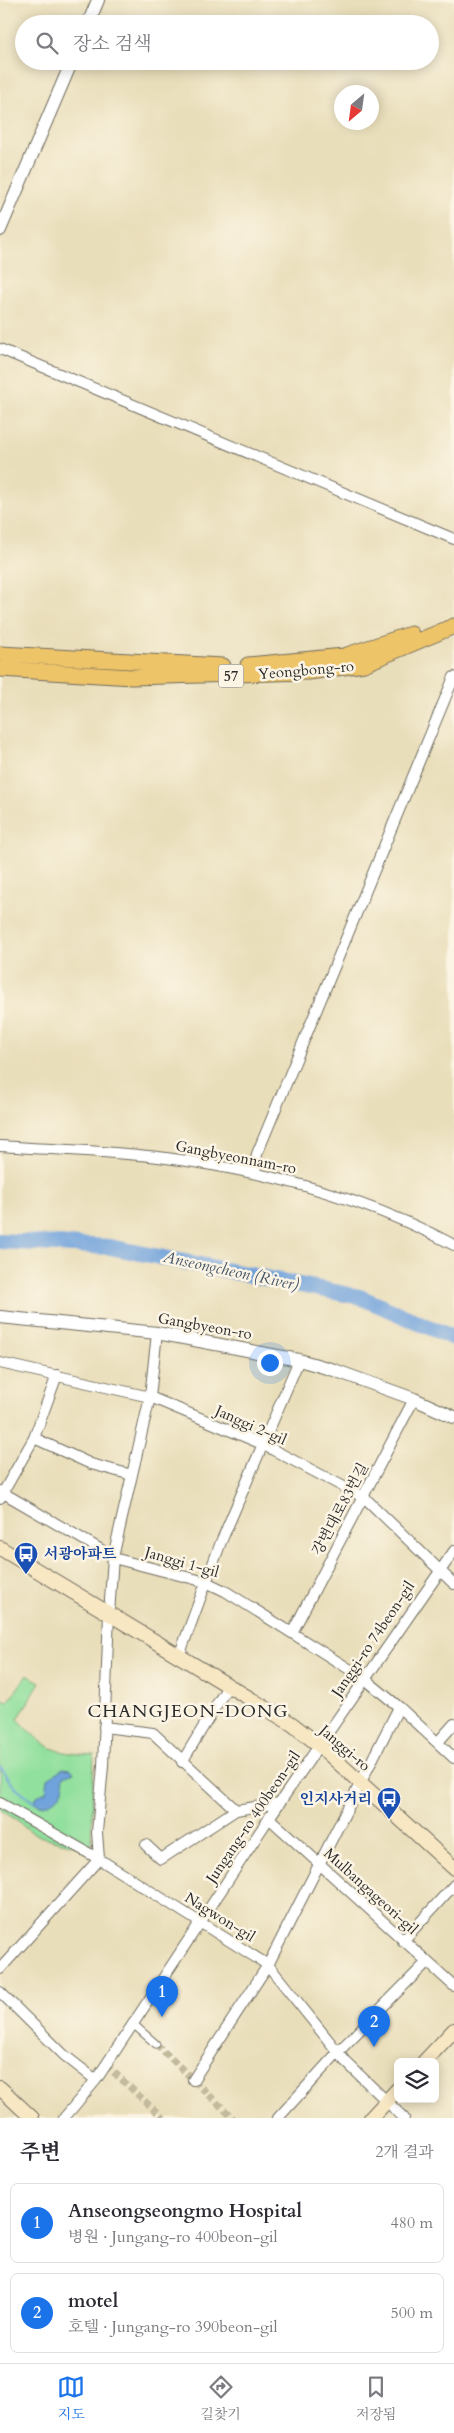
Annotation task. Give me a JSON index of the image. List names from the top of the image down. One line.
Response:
{"streets":{"main road":["Yeongbong-ro","57","Janggi-ro"],"street":["Gangbyeonnam-ro","Gangbyeon-ro","Janggi 2-gil","강변대로83번길","Janggi 1-gil","Janggi-ro 74beon-gil","Jungang-ro 400beon-gil","Mulbangageori-gil","Nagwon-gil"]},"crossings":[["Gangbyeon-ro","강변대로83번길"],["Janggi 2-gil","강변대로83번길"],["Janggi 2-gil","Janggi-ro 74beon-gil"],["강변대로83번길","Janggi 1-gil"],["Janggi 1-gil","Janggi-ro 74beon-gil"],["Janggi-ro 74beon-gil","Janggi-ro"],["Janggi-ro 74beon-gil","Jungang-ro 400beon-gil"],["Janggi-ro","Jungang-ro 400beon-gil"],["Jungang-ro 400beon-gil","Mulbangageori-gil"],["Jungang-ro 400beon-gil","Nagwon-gil"]],"districts":["CHANGJEON-DONG"],"water":["Anseongcheon (River)"],"places":{"bus stop":["서광아파트","인지사거리"]},"north":"bottom left","page":{"search":"장소 검색","pins":["1","2"],"heading":["주변","2개 결과"],"list":[{"mark":"1","name":"Anseongseongmo Hospital","note":"병원 · Jungang-ro 400beon-gil","value":"480 m"},{"mark":"2","name":"motel","note":"호텔 · Jungang-ro 390beon-gil","value":"500 m"}],"nav":["지도","길찾기","저장됨"]}}
